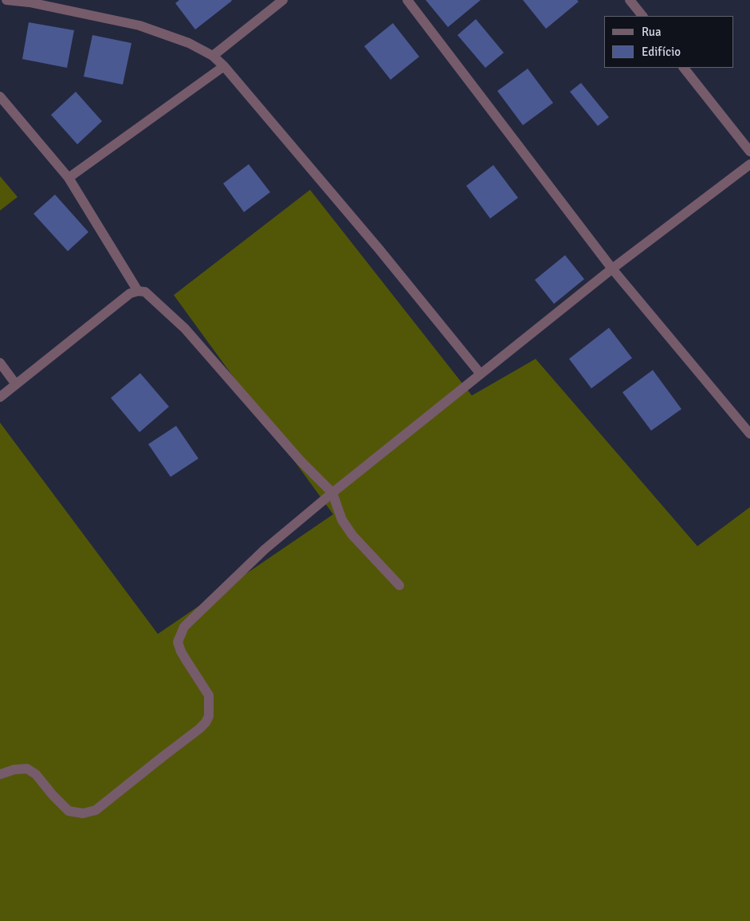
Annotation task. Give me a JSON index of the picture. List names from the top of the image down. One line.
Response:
{"legend":["Rua","Edifício"]}
